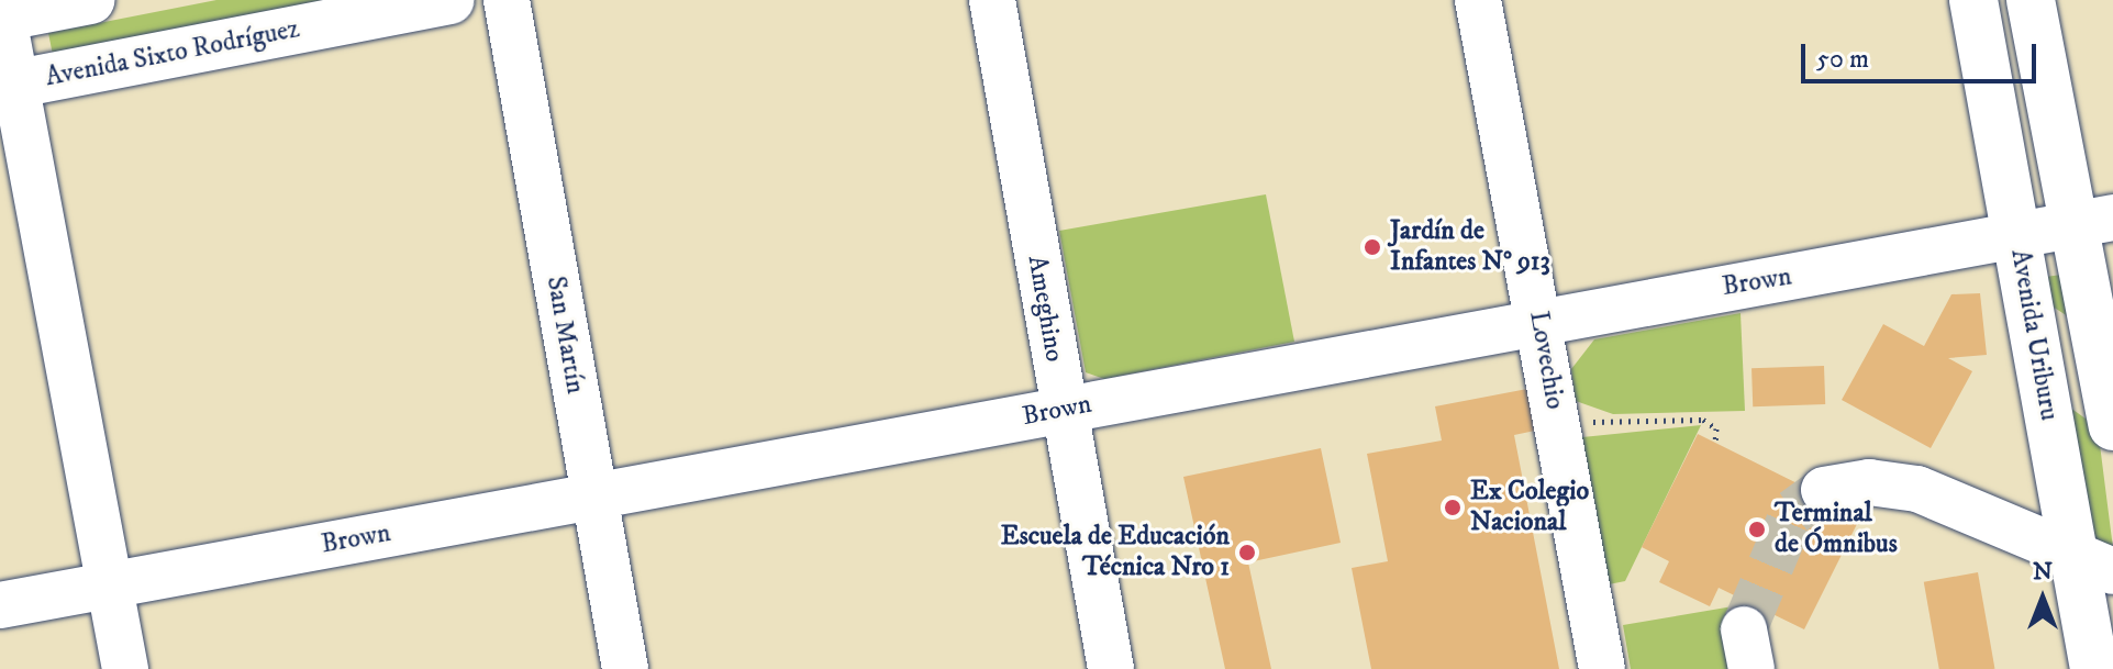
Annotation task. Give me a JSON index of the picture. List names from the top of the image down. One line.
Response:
{"streets":{"main road":["Avenida Sixto Rodríguez","Avenida Uriburu"],"street":["Brown","Ameghino","San Martín","Lovechio"]},"crossings":[["Brown","Ameghino"],["Brown","San Martín"],["Brown","Avenida Uriburu"],["Brown","Lovechio"]],"places":["Jardín de Infantes N° 913","Ex Colegio Nacional","Terminal de Ómnibus","Escuela de Educación Técnica Nro 1"],"scale_bar":"50 m","north":"top"}
